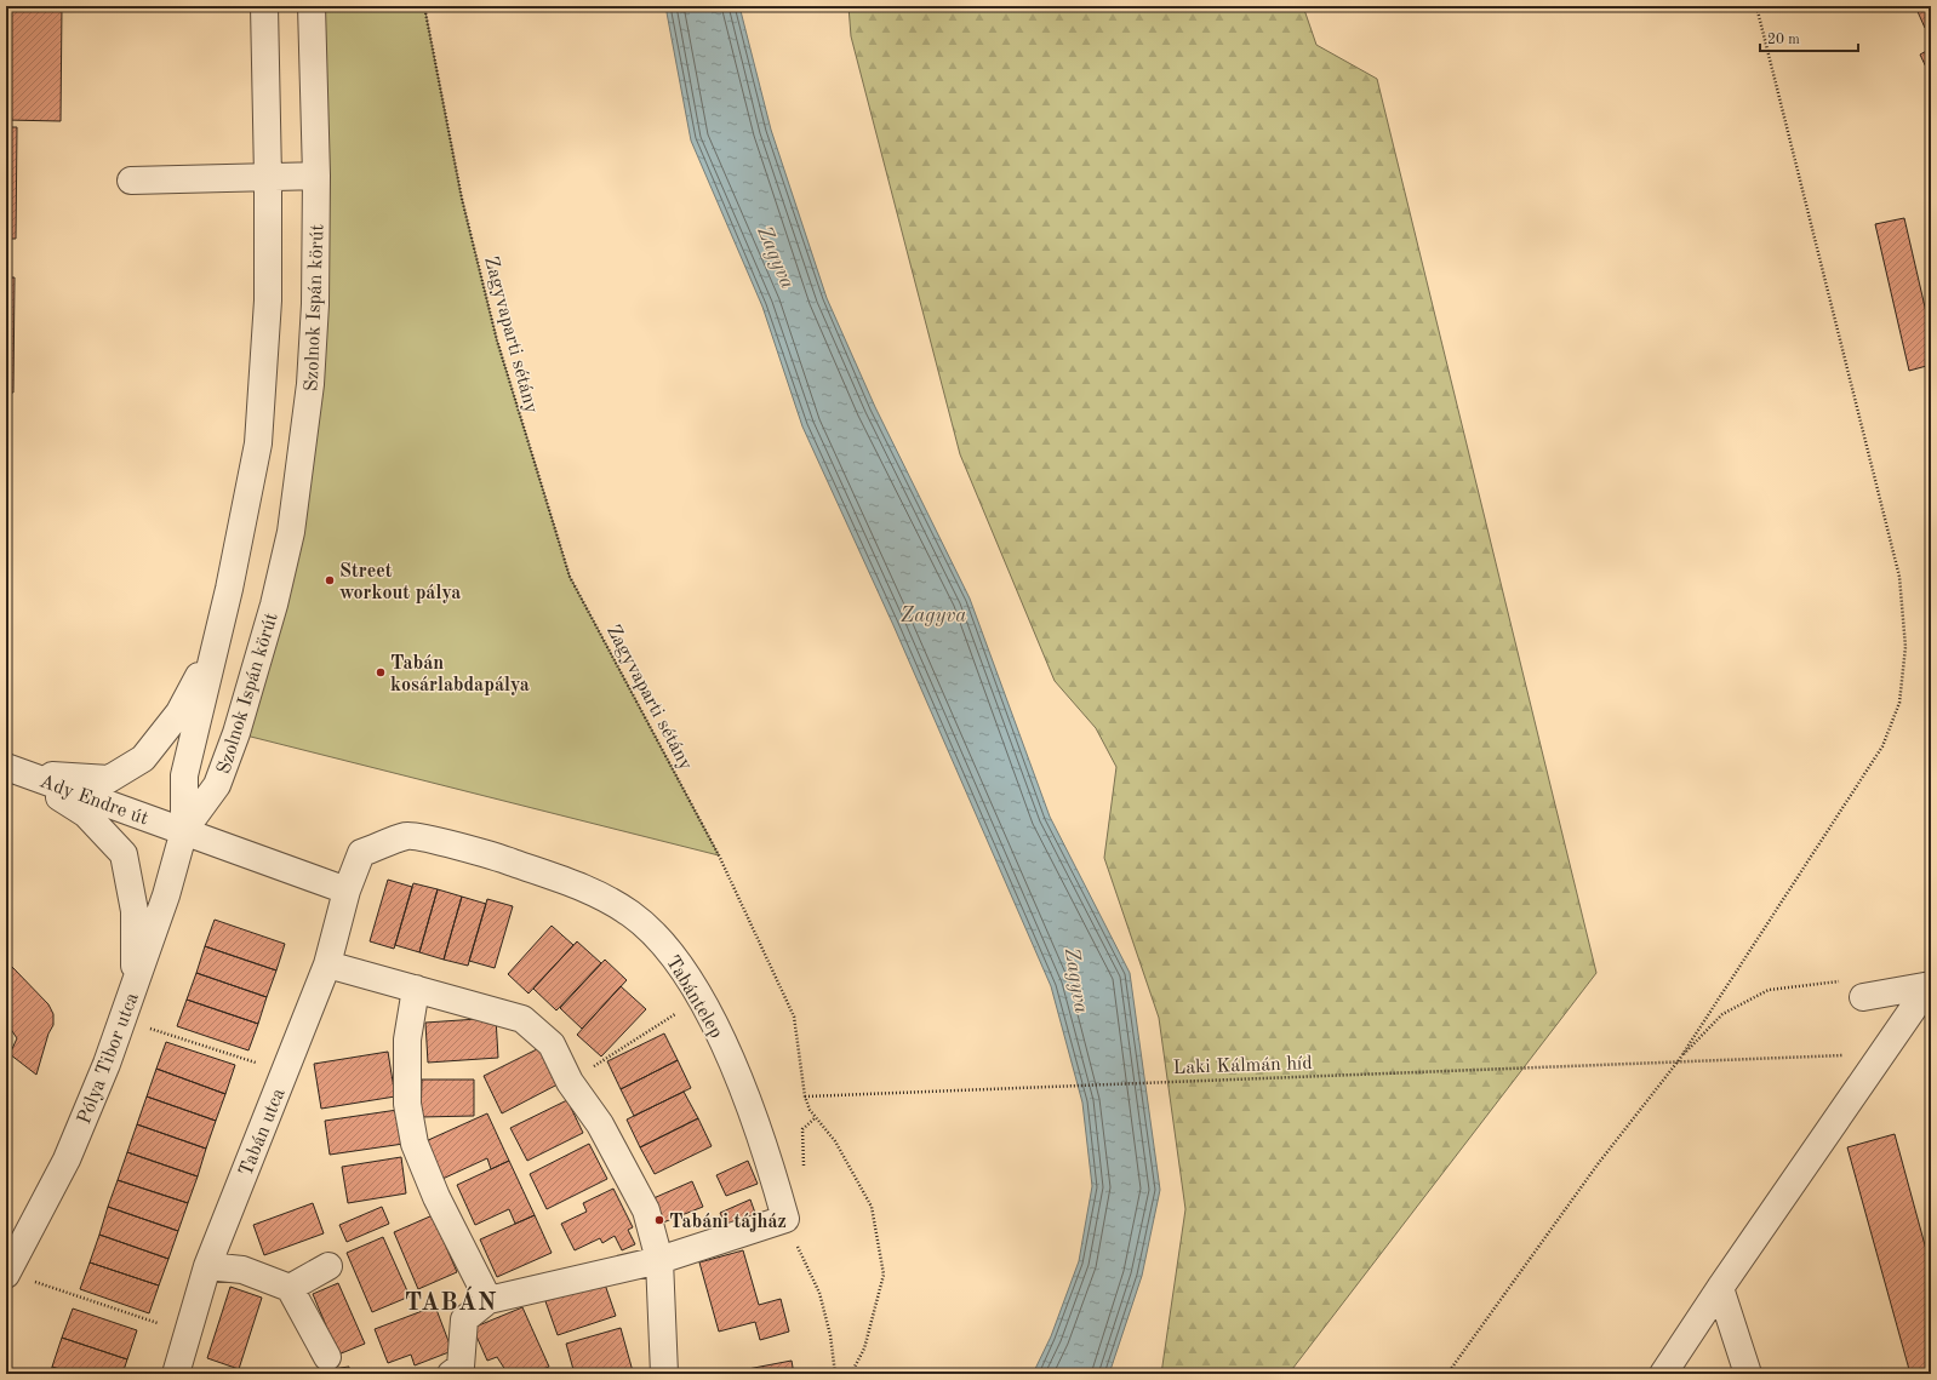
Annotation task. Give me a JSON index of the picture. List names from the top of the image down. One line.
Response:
{"streets":{"street":["Szolnok Ispán körút","Ady Endre út","Tabántelep","Pólya Tibor utca","Tabán utca"],"path":["Zagyvaparti sétány","Laki Kálmán híd"]},"crossings":[["Szolnok Ispán körút","Ady Endre út"],["Szolnok Ispán körút","Pólya Tibor utca"],["Zagyvaparti sétány","Laki Kálmán híd"],["Ady Endre út","Tabántelep"],["Ady Endre út","Pólya Tibor utca"],["Ady Endre út","Tabán utca"],["Tabántelep","Tabán utca"]],"districts":["TABÁN"],"water":["Zagyva"],"places":["Street workout pálya","Tabán kosárlabdapálya","Tabáni tájház"],"scale_bar":"20 m"}
